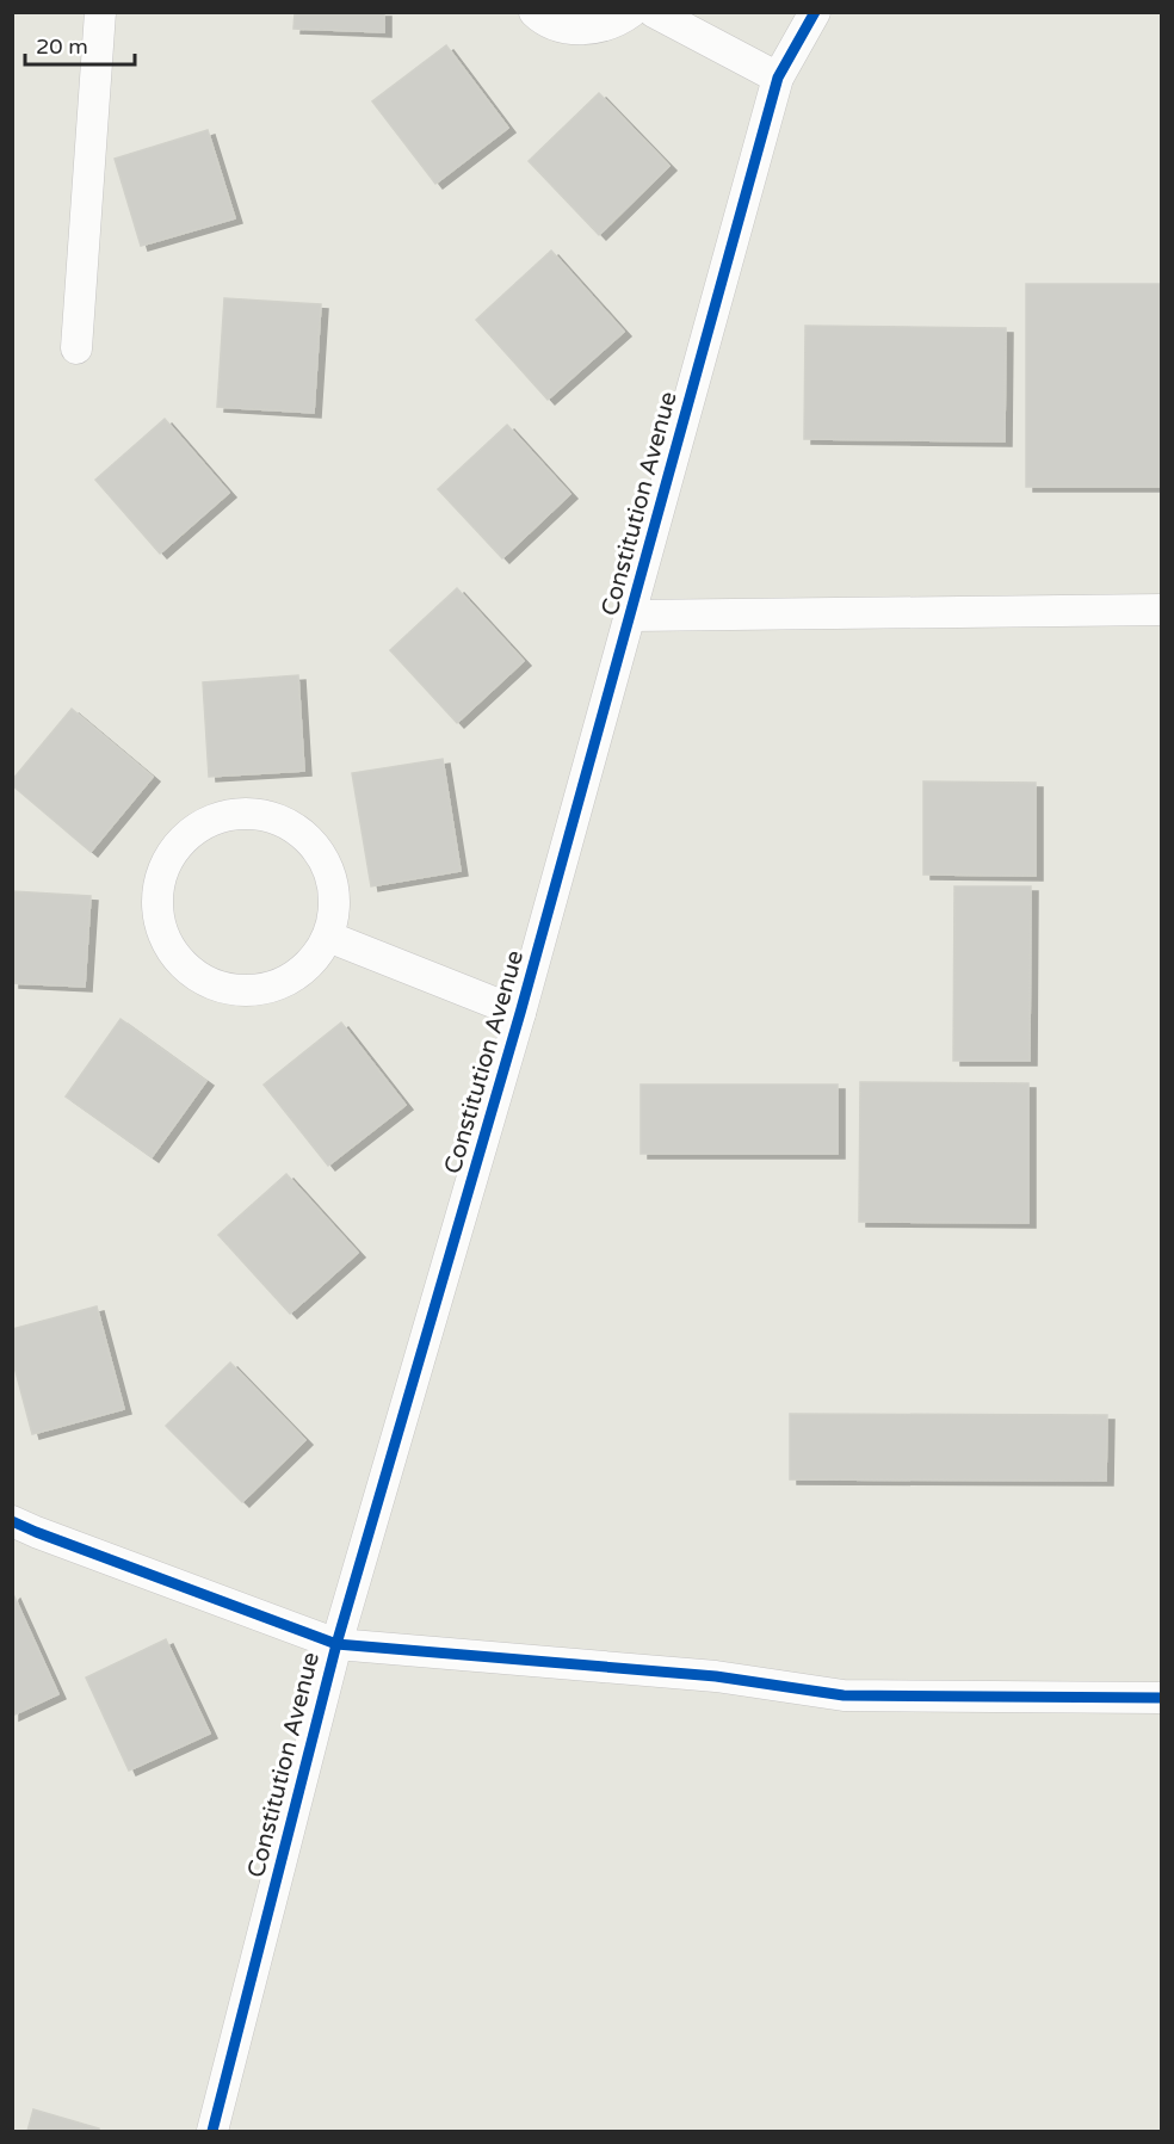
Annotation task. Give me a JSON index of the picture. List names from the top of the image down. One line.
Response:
{"streets":{"street":["Constitution Avenue"]},"scale_bar":"20 m"}
